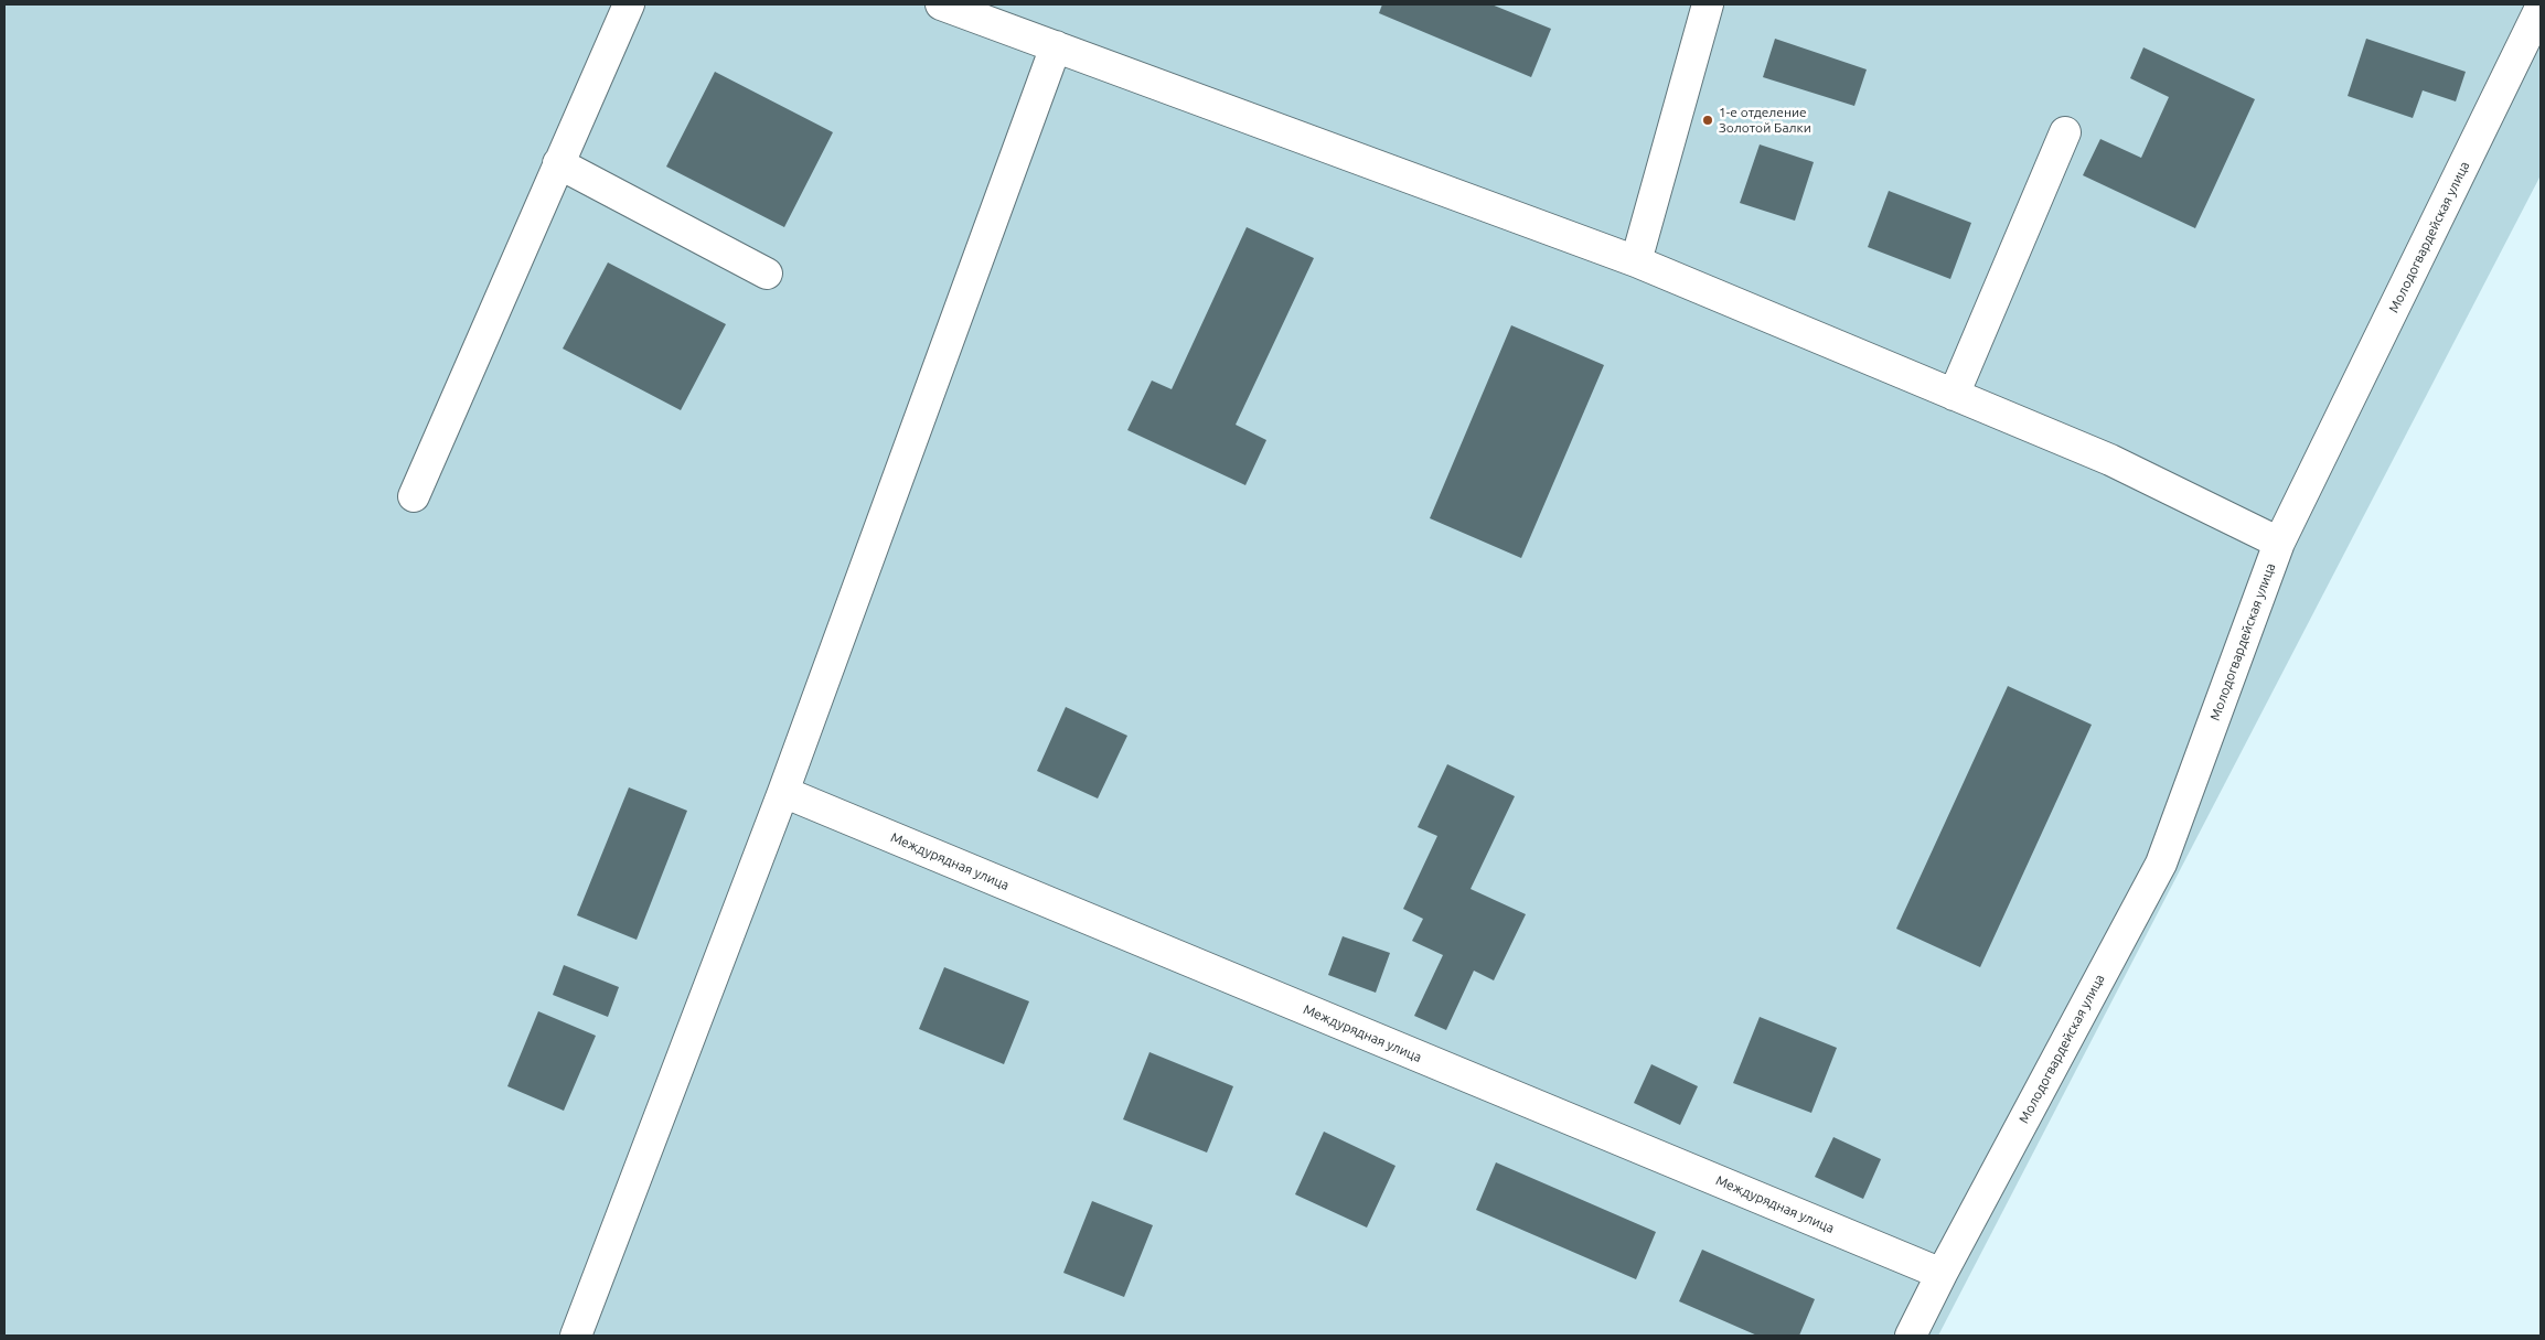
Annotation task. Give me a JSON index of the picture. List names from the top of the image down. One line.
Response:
{"streets":{"street":["Молодогвардейская улица","Междурядная улица"]},"crossings":[["Молодогвардейская улица","Междурядная улица"]],"places":["1-е отделение Золотой Балки"]}
